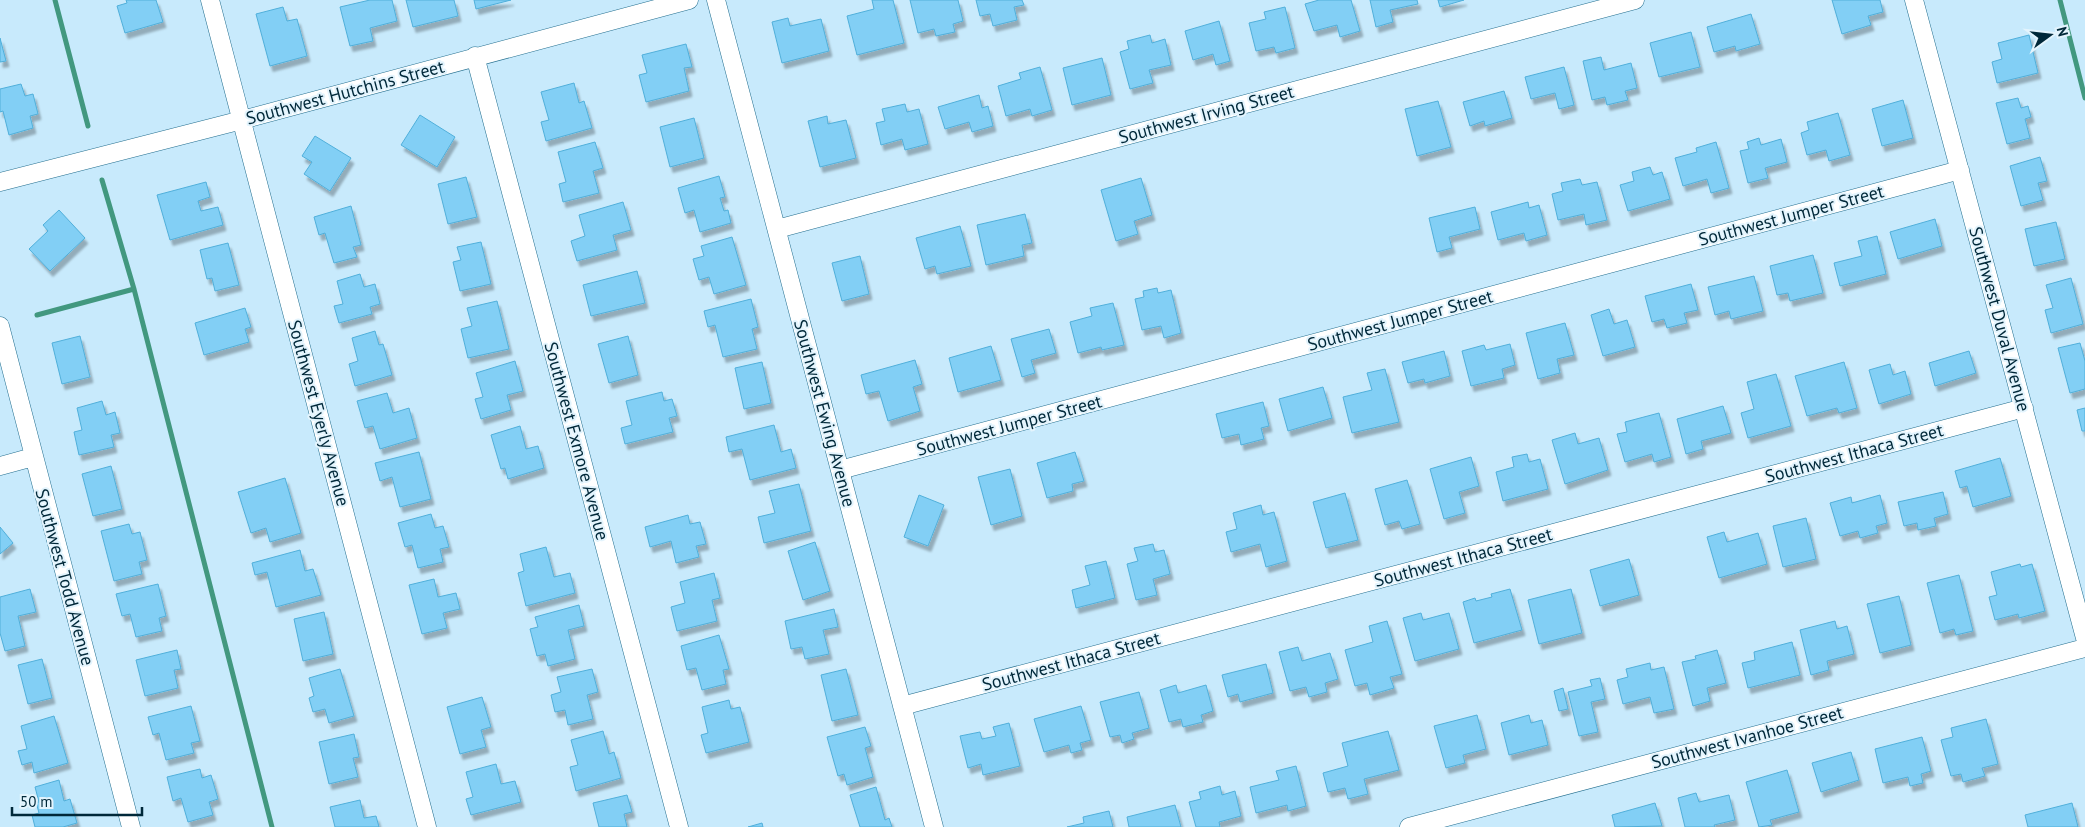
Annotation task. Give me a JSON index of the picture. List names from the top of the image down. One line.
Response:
{"streets":{"street":["Southwest Hutchins Street","Southwest Irving Street","Southwest Jumper Street","Southwest Duval Avenue","Southwest Eyerly Avenue","Southwest Ewing Avenue","Southwest Exmore Avenue","Southwest Ithaca Street","Southwest Todd Avenue","Southwest Ivanhoe Street"]},"crossings":[["Southwest Hutchins Street","Southwest Eyerly Avenue"],["Southwest Hutchins Street","Southwest Exmore Avenue"],["Southwest Irving Street","Southwest Ewing Avenue"],["Southwest Jumper Street","Southwest Duval Avenue"],["Southwest Jumper Street","Southwest Ewing Avenue"],["Southwest Duval Avenue","Southwest Ithaca Street"],["Southwest Ewing Avenue","Southwest Ithaca Street"]],"scale_bar":"50 m","north":"right"}
